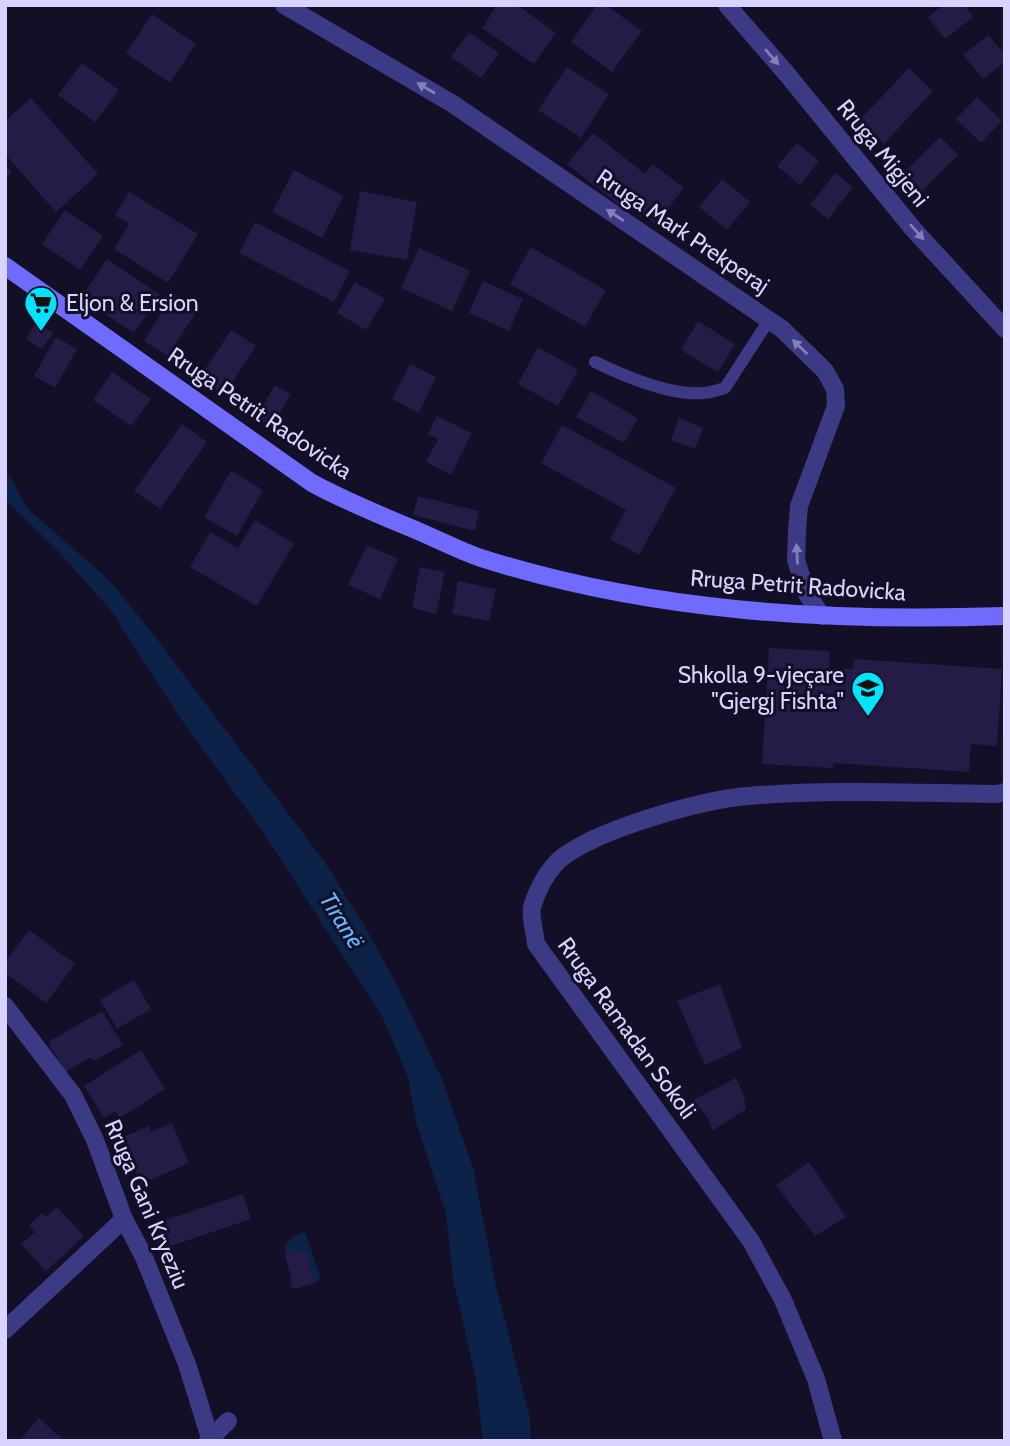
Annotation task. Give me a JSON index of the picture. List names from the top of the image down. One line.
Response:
{"streets":{"main road":["Rruga Petrit Radovicka"],"street":["Rruga Migjeni","Rruga Mark Prekperaj","Rruga Ramadan Sokoli","Rruga Gani Kryeziu"]},"crossings":[["Rruga Mark Prekperaj","Rruga Petrit Radovicka"]],"one_way":["Rruga Migjeni","Rruga Mark Prekperaj"],"water":["Tiranë"],"places":{"supermarket":["Eljon & Ersion"],"school or university":["Shkolla 9-vjeçare \"Gjergj Fishta\""]}}
